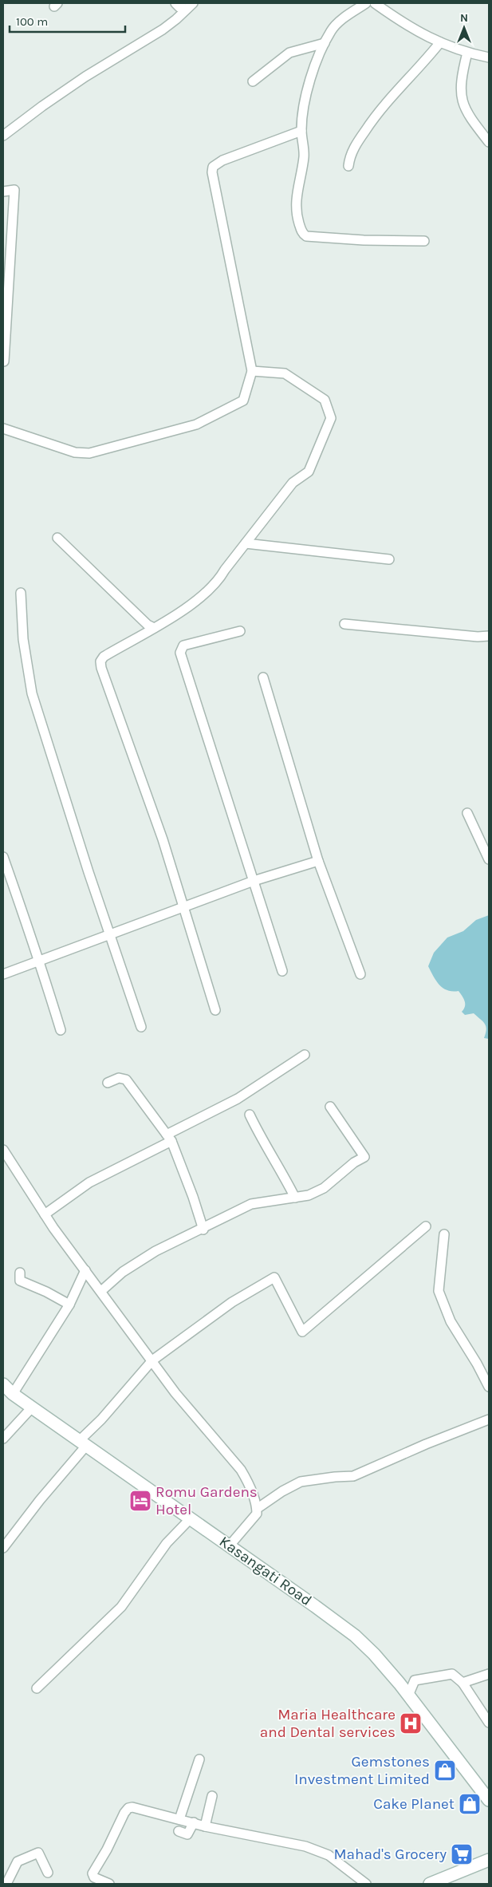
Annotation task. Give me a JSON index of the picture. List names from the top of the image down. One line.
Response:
{"streets":{"street":["Kasangati Road"]},"places":{"hotel":["Romu Gardens Hotel"],"hospital":["Maria Healthcare and Dental services"],"shop":["Gemstones Investment Limited","Cake Planet"],"supermarket":["Mahad's Grocery"]},"scale_bar":"100 m","north":"top"}
